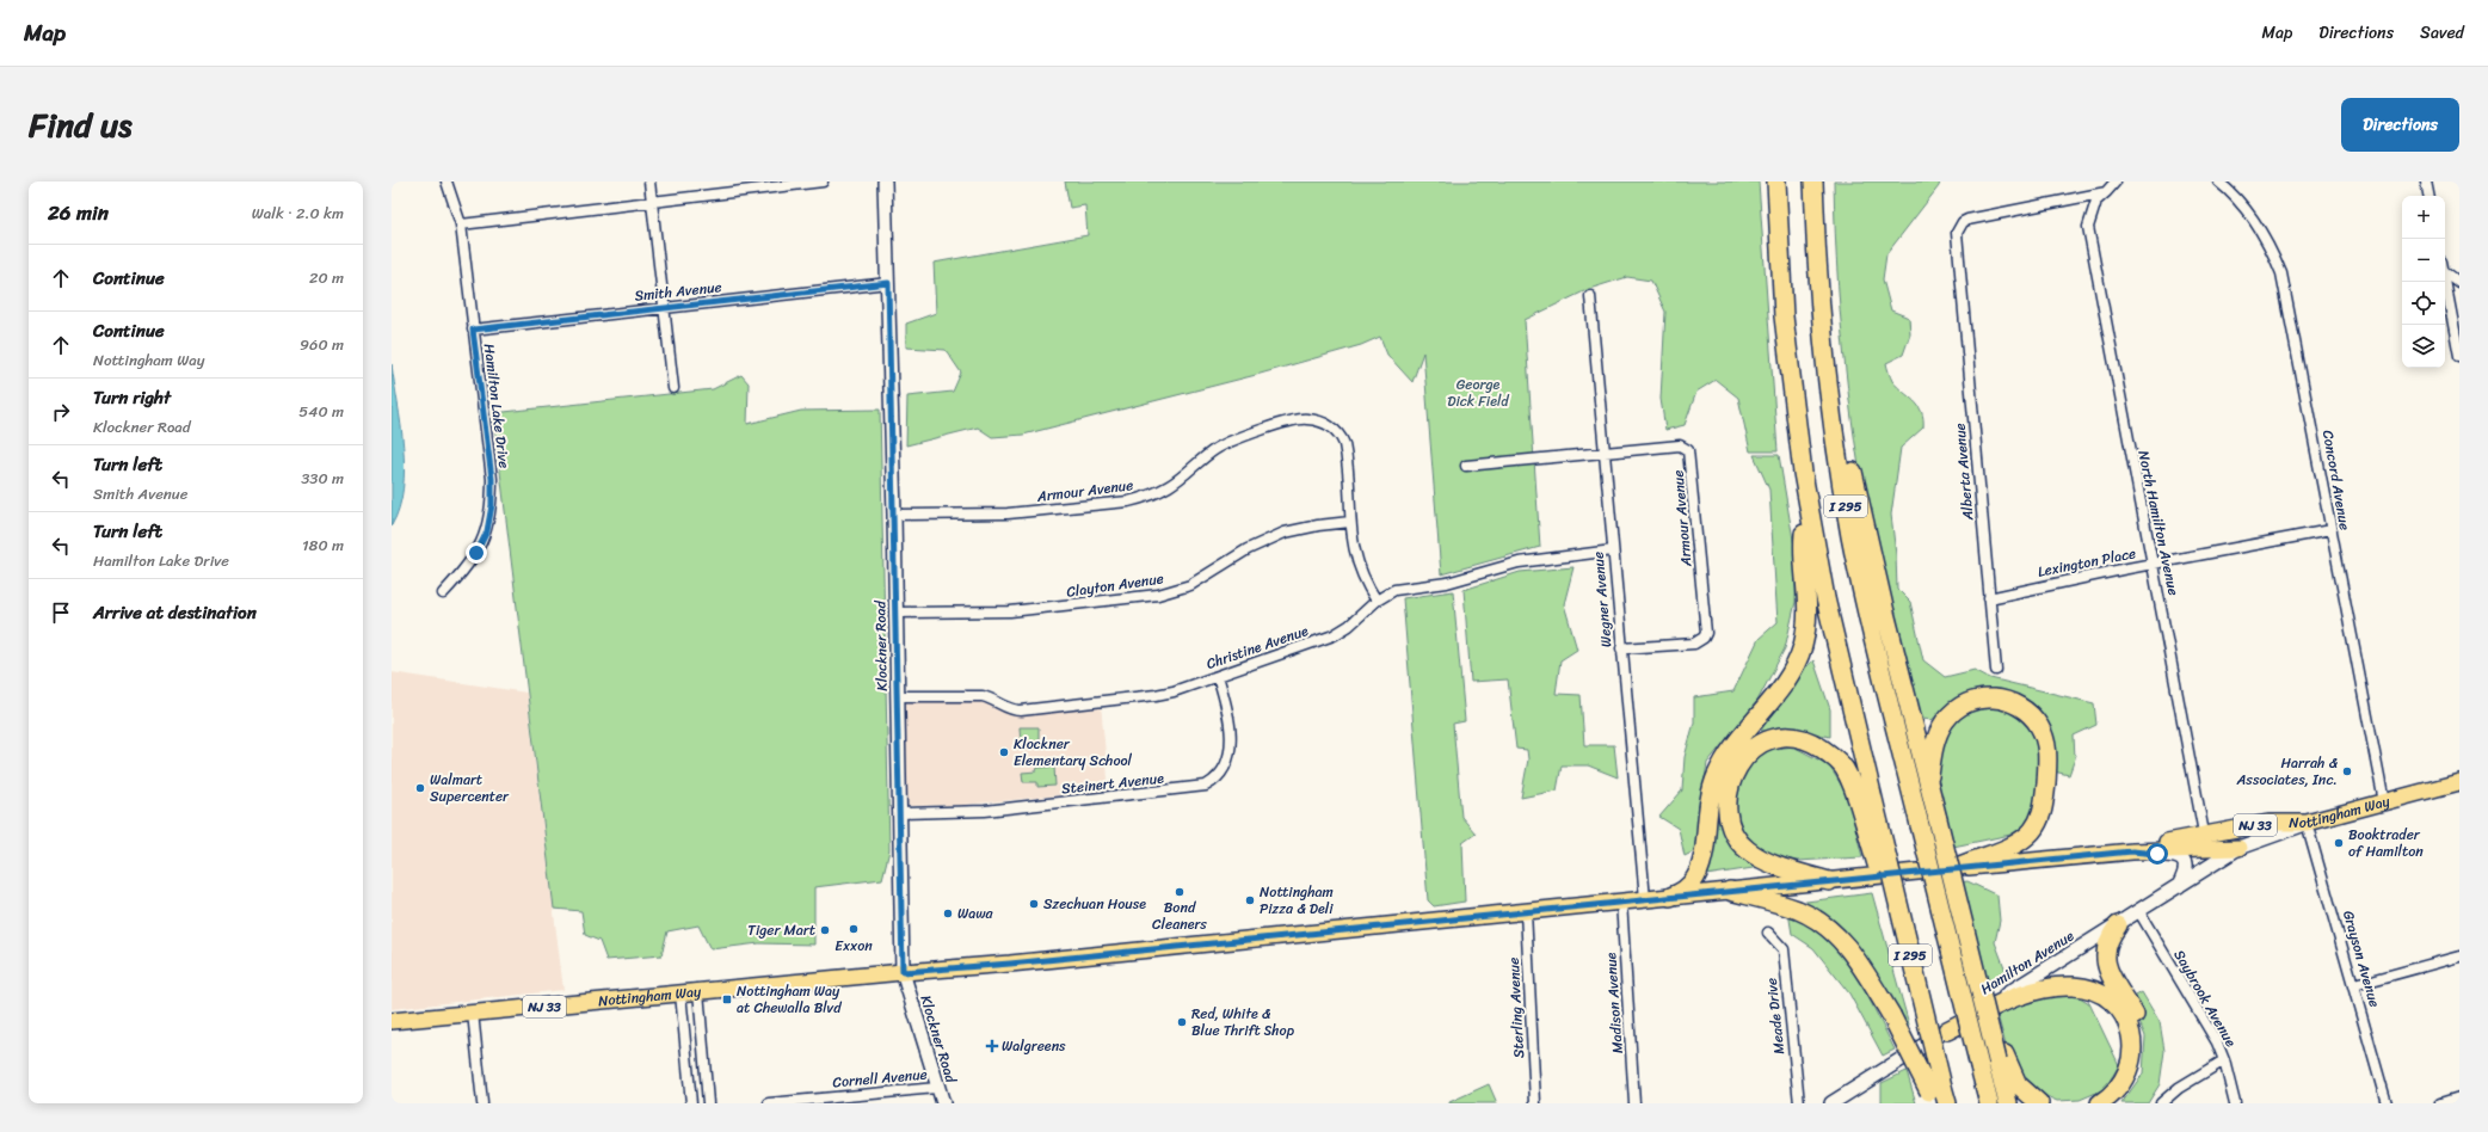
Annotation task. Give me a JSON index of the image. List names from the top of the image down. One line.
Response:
{"streets":{"highway":["I 295"],"main road":["Klockner Road","Nottingham Way","NJ 33","Hamilton Avenue"],"street":["Smith Avenue","Hamilton Lake Drive","Alberta Avenue","Concord Avenue","Armour Avenue","North Hamilton Avenue","Lexington Place","Clayton Avenue","Wegner Avenue","Christine Avenue","Steinert Avenue","Grayson Avenue","Saybrook Avenue","Madison Avenue","Sterling Avenue","Meade Drive","Cornell Avenue"]},"crossings":[["Smith Avenue","Hamilton Lake Drive"],["Smith Avenue","Klockner Road"],["Alberta Avenue","North Hamilton Avenue"],["Alberta Avenue","Lexington Place"],["Concord Avenue","Lexington Place"],["Concord Avenue","Nottingham Way"],["Armour Avenue","Clayton Avenue"],["Armour Avenue","Wegner Avenue"],["Armour Avenue","Klockner Road"],["Armour Avenue","Christine Avenue"],["North Hamilton Avenue","Lexington Place"],["North Hamilton Avenue","Nottingham Way"],["North Hamilton Avenue","Hamilton Avenue"],["Clayton Avenue","Klockner Road"],["Wegner Avenue","Christine Avenue"],["Wegner Avenue","Nottingham Way"],["Klockner Road","Christine Avenue"],["Klockner Road","Steinert Avenue"],["Klockner Road","Nottingham Way"],["Klockner Road","Cornell Avenue"],["Christine Avenue","Steinert Avenue"],["Nottingham Way","Grayson Avenue"],["Nottingham Way","Hamilton Avenue"],["Nottingham Way","Madison Avenue"],["Nottingham Way","Sterling Avenue"],["Grayson Avenue","Hamilton Avenue"],["Hamilton Avenue","Saybrook Avenue"]],"parks":["George Dick Field"],"places":{"other":["Klockner Elementary School","Harrah & Associates, Inc.","Walmart Supercenter","Booktrader of Hamilton","Bond Cleaners","Nottingham Pizza & Deli","Szechuan House","Wawa","Exxon","Tiger Mart","Red, White & Blue Thrift Shop"],"transit":["Nottingham Way at Chewalla Blvd"],"health":["Walgreens"]},"page":{"header":"Map","nav":["Map","Directions","Saved"],"title":"Find us","buttons":"Directions","heading":["26 min","Walk · 2.0 km"],"map_buttons":["+","−"],"list":[["Continue","20 m"],["Continue","Nottingham Way","960 m"],["Turn right","Klockner Road","540 m"],["Turn left","Smith Avenue","330 m"],["Turn left","Hamilton Lake Drive","180 m"],"Arrive at destination"]}}
